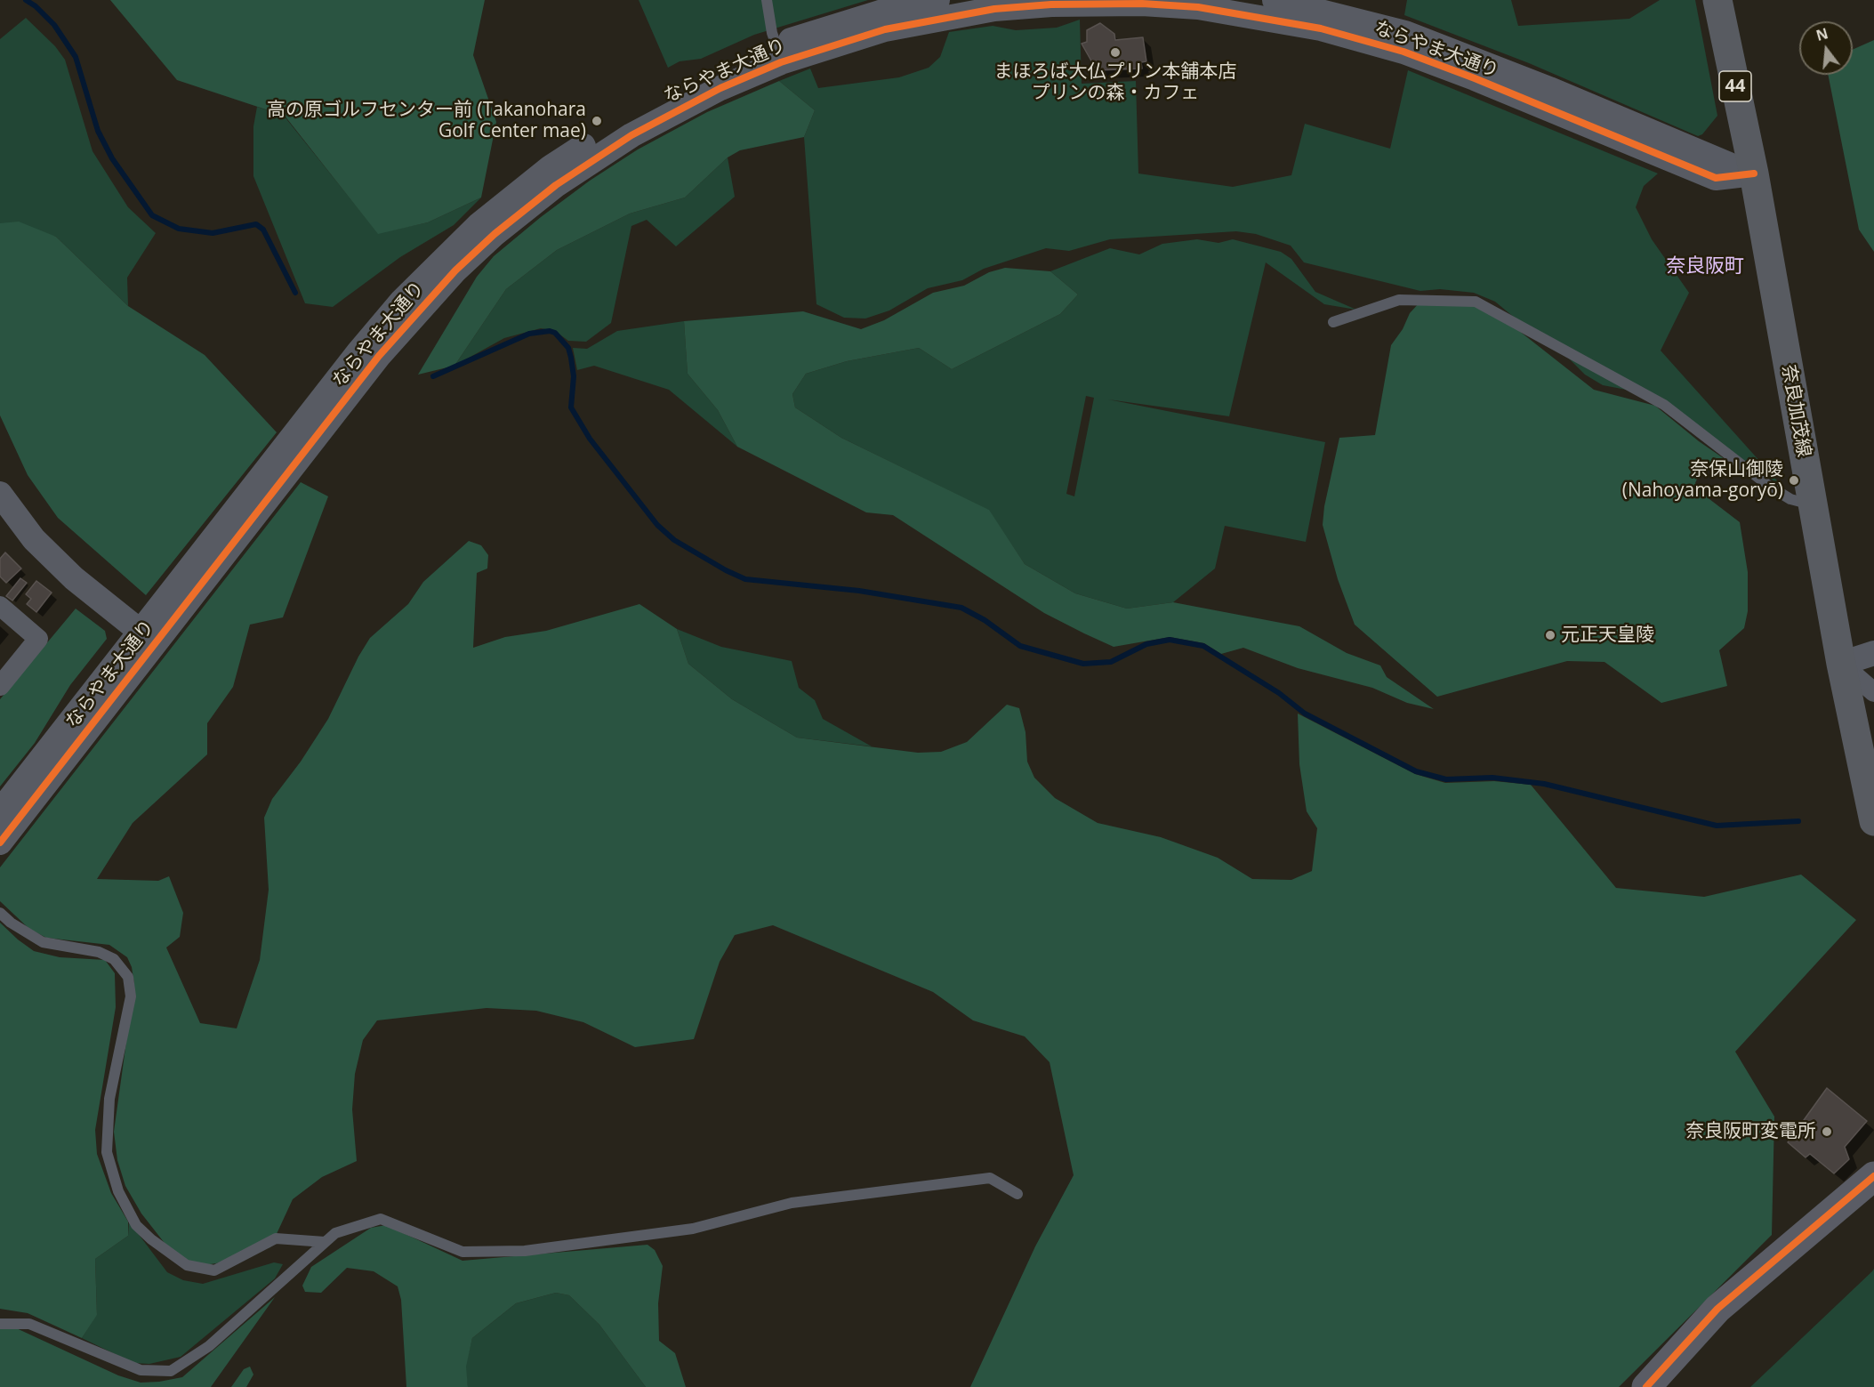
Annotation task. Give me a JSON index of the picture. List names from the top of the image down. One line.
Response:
{"streets":{"main road":["44","奈良加茂線"],"street":["ならやま大通り"]},"crossings":[["ならやま大通り","奈良加茂線"]],"districts":["奈良阪町"],"places":["まほろば大仏プリン本舗本店 プリンの森・カフェ","高の原ゴルフセンター前 (Takanohara Golf Center mae)","奈保山御陵 (Nahoyama-goryō)","元正天皇陵","奈良阪町変電所"],"north":"top"}
